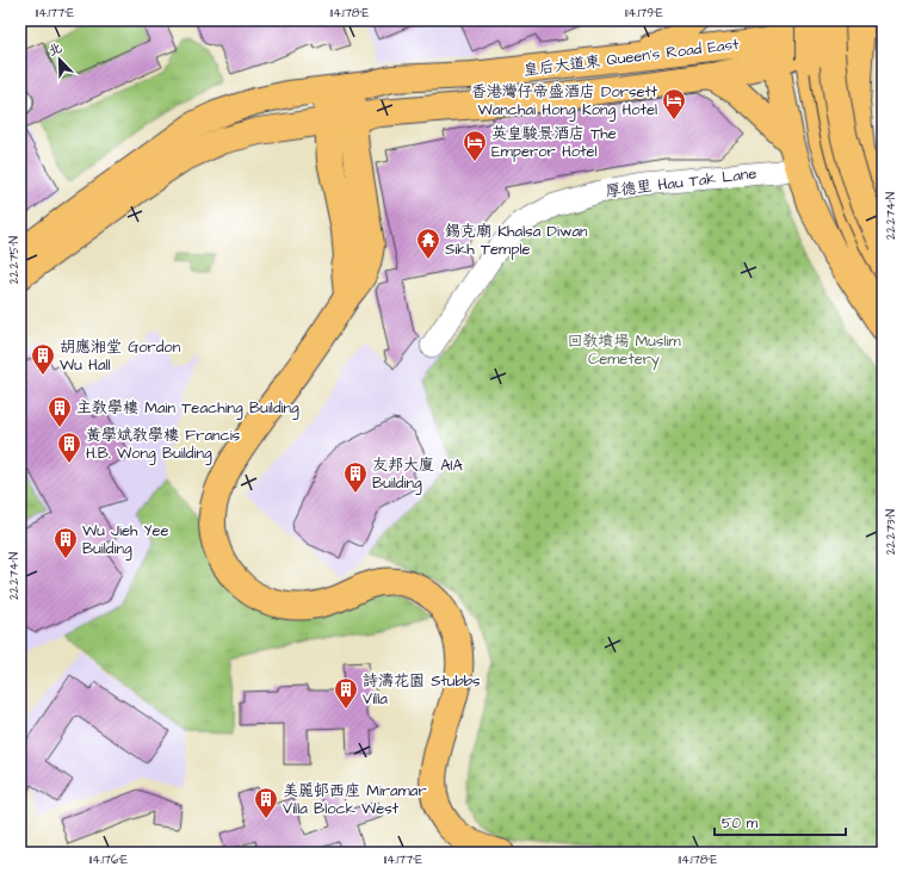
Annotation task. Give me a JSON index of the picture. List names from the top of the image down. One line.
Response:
{"streets":{"main road":["皇后大道東 Queen's Road East"],"street":["厚德里 Hau Tak Lane"]},"parks":["回教墳場 Muslim Cemetery"],"places":{"hotel":["香港灣仔帝盛酒店 Dorsett Wanchai Hong Kong Hotel","英皇駿景酒店 The Emperor Hotel"],"temple":["錫克廟 Khalsa Diwan Sikh Temple"],"building":["胡應湘堂 Gordon Wu Hall","主教學樓 Main Teaching Building","黃學斌教學樓 Francis H.B. Wong Building","友邦大廈 AIA Building","Wu Jieh Yee Building","詩濤花園 Stubbs Villa","美麗邨西座 Miramar Villa Block West"]},"scale_bar":"50 m","north":"top left","coordinates":["114.177°E","114.178°E","114.179°E","22.274°N","22.275°N","22.273°N","114.176°E"]}
